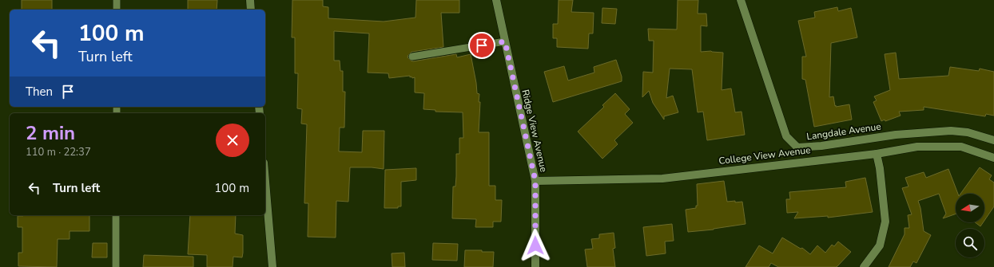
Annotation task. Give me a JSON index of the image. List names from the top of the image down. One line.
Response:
{"streets":{"street":["Ridge View Avenue","Langdale Avenue","College View Avenue"]},"crossings":[["Ridge View Avenue","College View Avenue"]],"north":"left","page":{"turn":["100 m","Turn left"],"then":"Then","heading":["2 min","110 m · 22:37"],"list":[{"name":"Turn left","value":"100 m"}]}}
